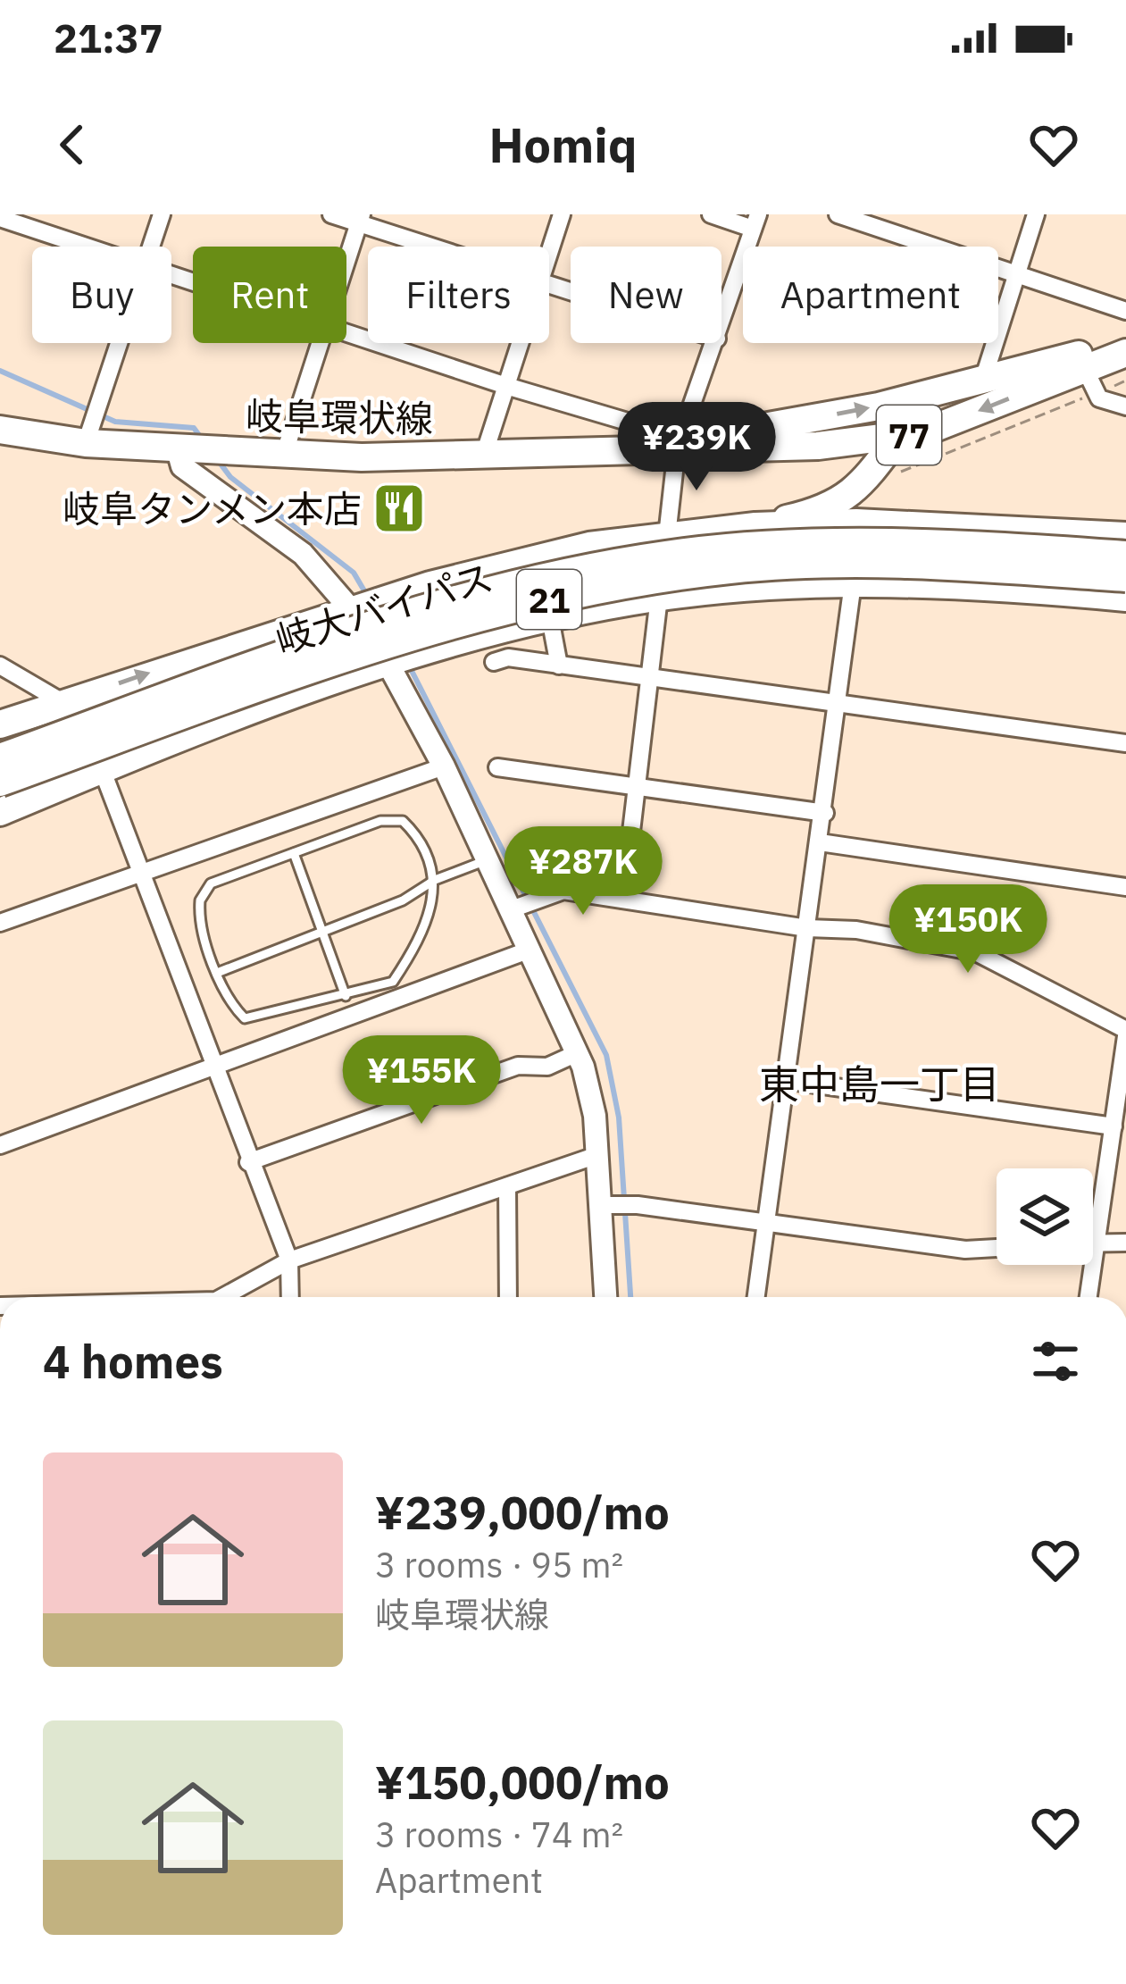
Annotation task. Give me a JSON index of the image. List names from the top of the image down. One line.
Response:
{"streets":{"main road":["岐阜環状線","77","21","岐大バイパス"]},"crossings":[["21","岐大バイパス"]],"districts":["東中島一丁目"],"places":{"restaurant":["岐阜タンメン本店"]},"page":{"status":"21:37","header":"Homiq","chip":["Buy","Rent","Filters","New","Apartment"],"price":["¥239K","¥287K","¥150K","¥155K"],"heading":"4 homes","list":[{"name":"¥239,000/mo","note":"3 rooms · 95 m² · 岐阜環状線"},{"name":"¥150,000/mo","note":"3 rooms · 74 m² · Apartment"}]}}
